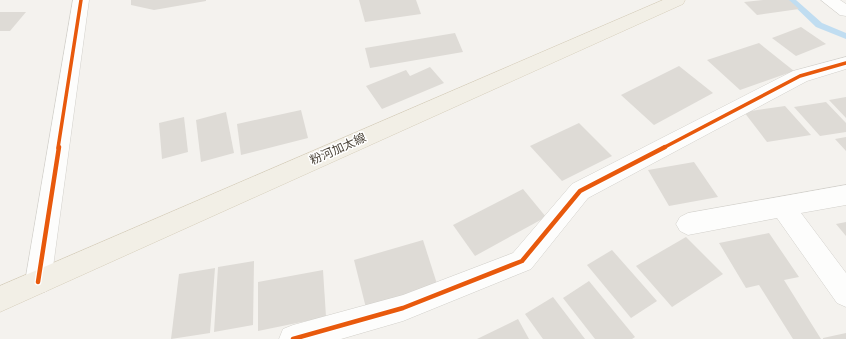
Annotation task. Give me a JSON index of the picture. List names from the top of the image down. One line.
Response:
{"streets":{"main road":["粉河加太線"]}}
